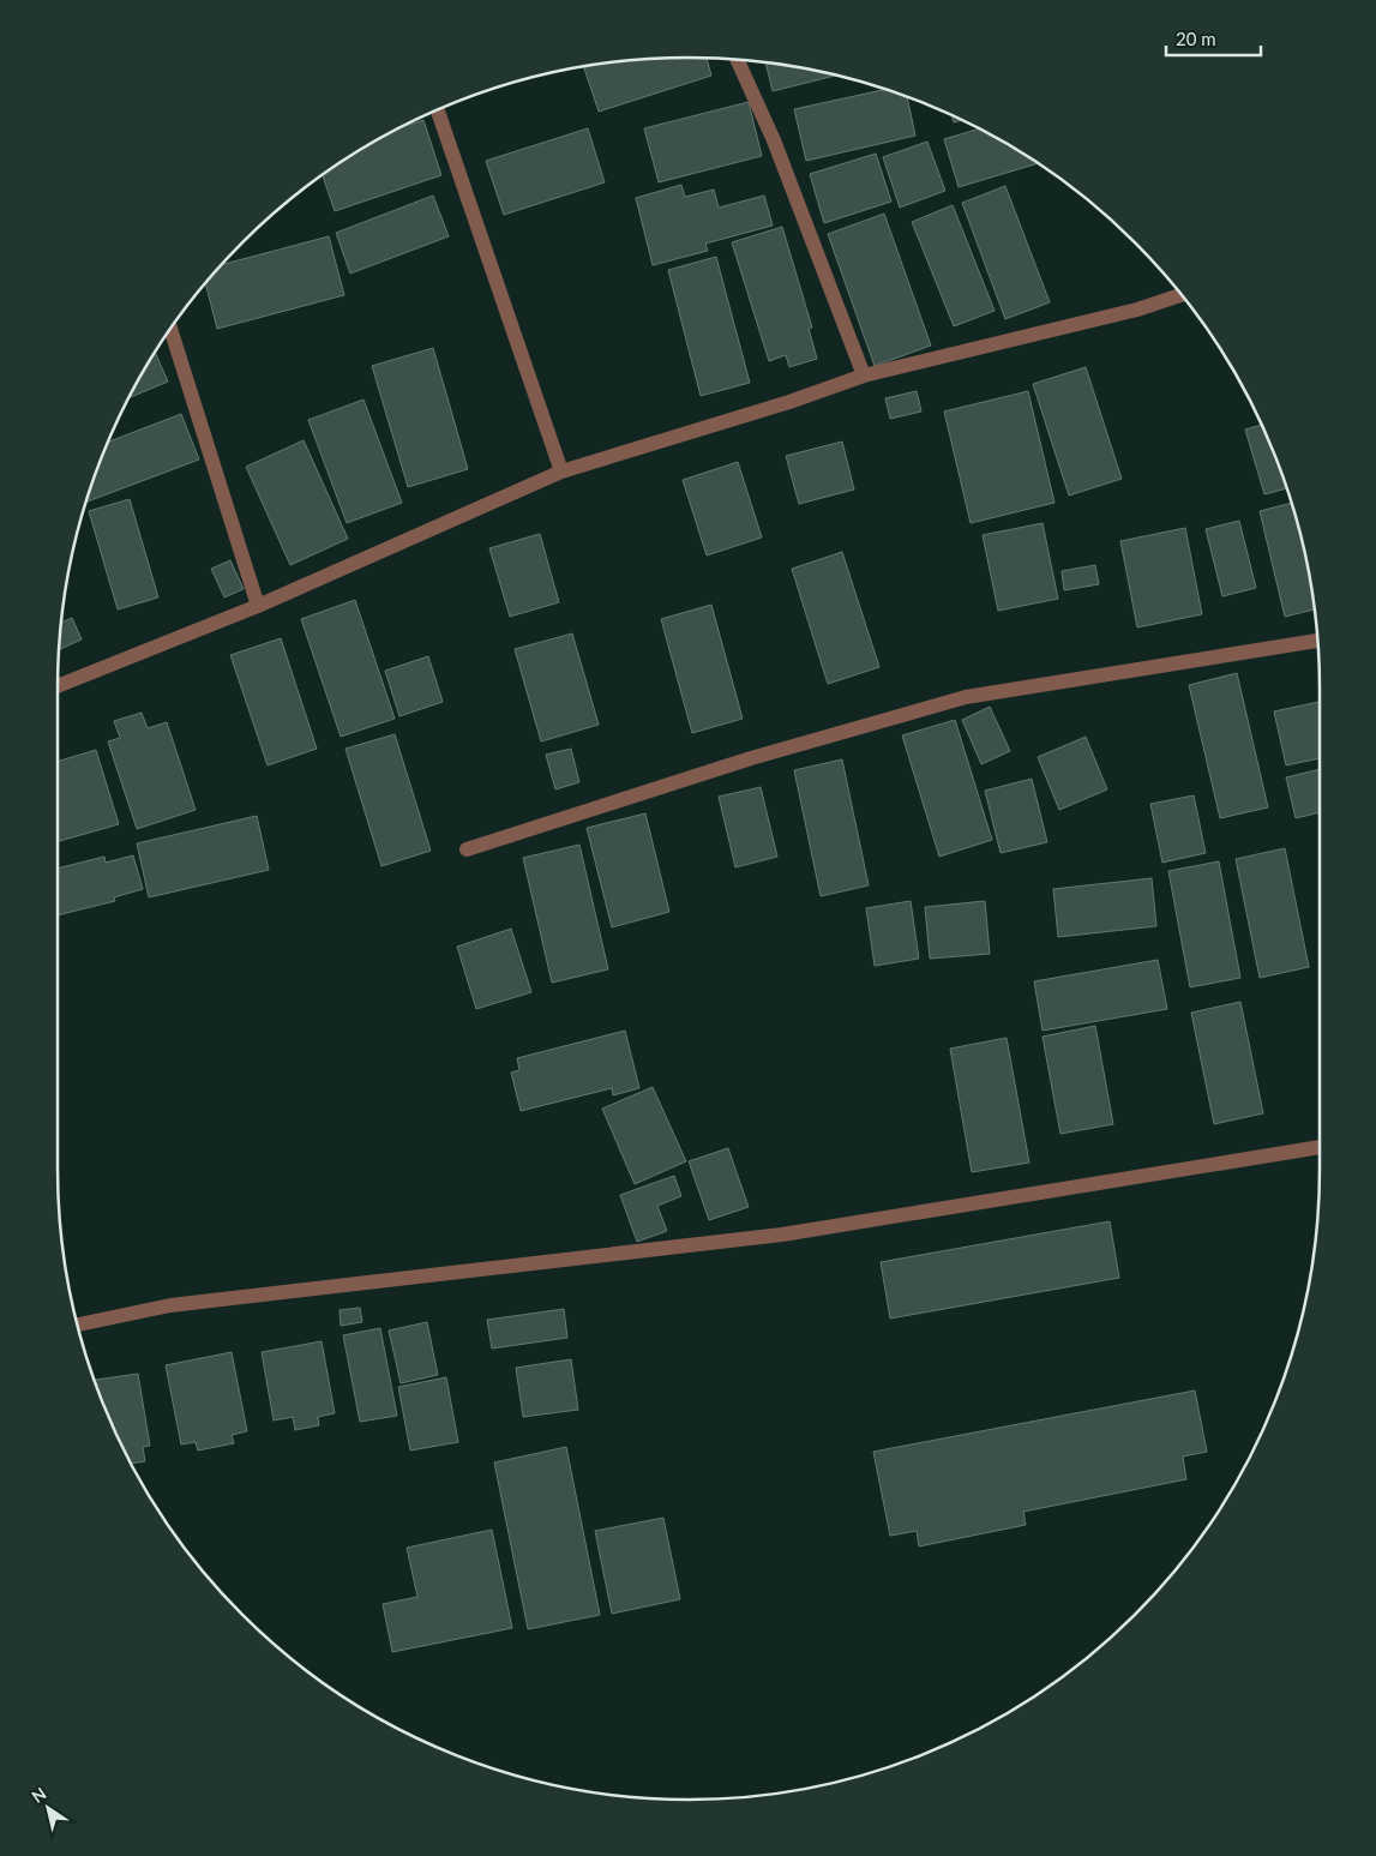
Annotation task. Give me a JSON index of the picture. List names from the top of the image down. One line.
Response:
{"scale_bar":"20 m","north":"top left"}
